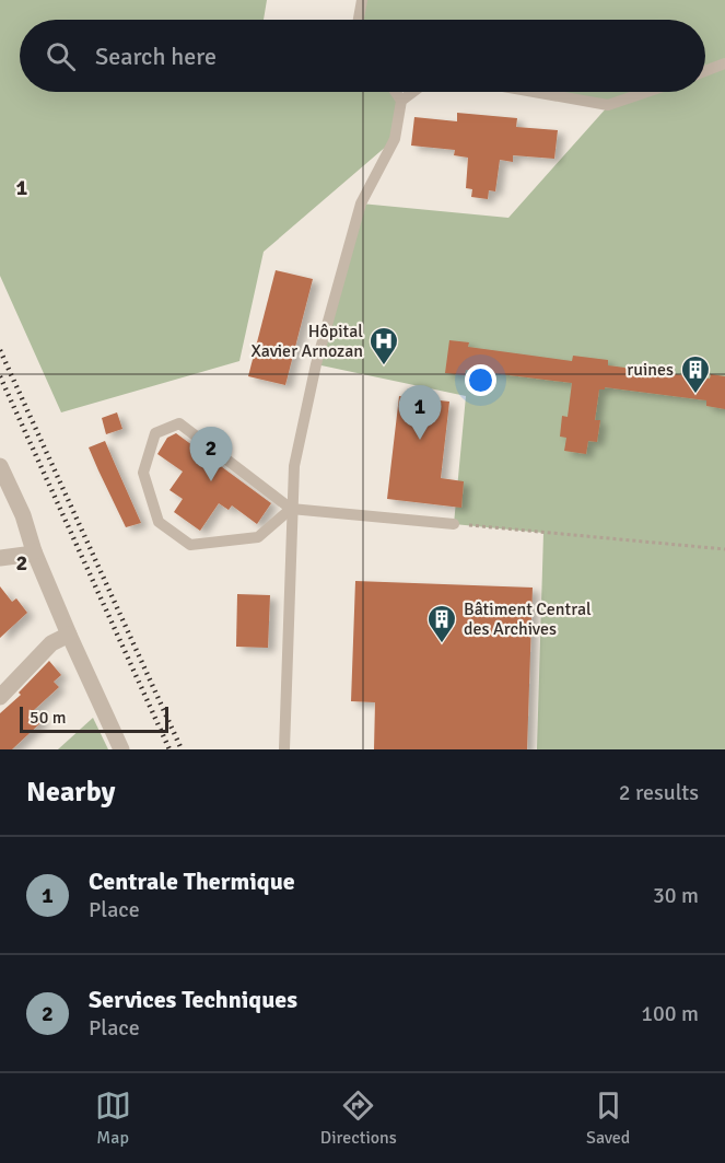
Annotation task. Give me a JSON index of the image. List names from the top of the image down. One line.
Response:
{"places":{"hospital":["Hôpital Xavier Arnozan"],"building":["ruines","Bâtiment Central des Archives"]},"scale_bar":"50 m","page":{"search":"Search here","pins":["1","2"],"scale":"50 m","heading":["Nearby","2 results"],"list":[{"mark":"1","name":"Centrale Thermique","note":"Place","value":"30 m"},{"mark":"2","name":"Services Techniques","note":"Place","value":"100 m"}],"nav":["Map","Directions","Saved"]},"grid":{"rows":["1","2"]}}
